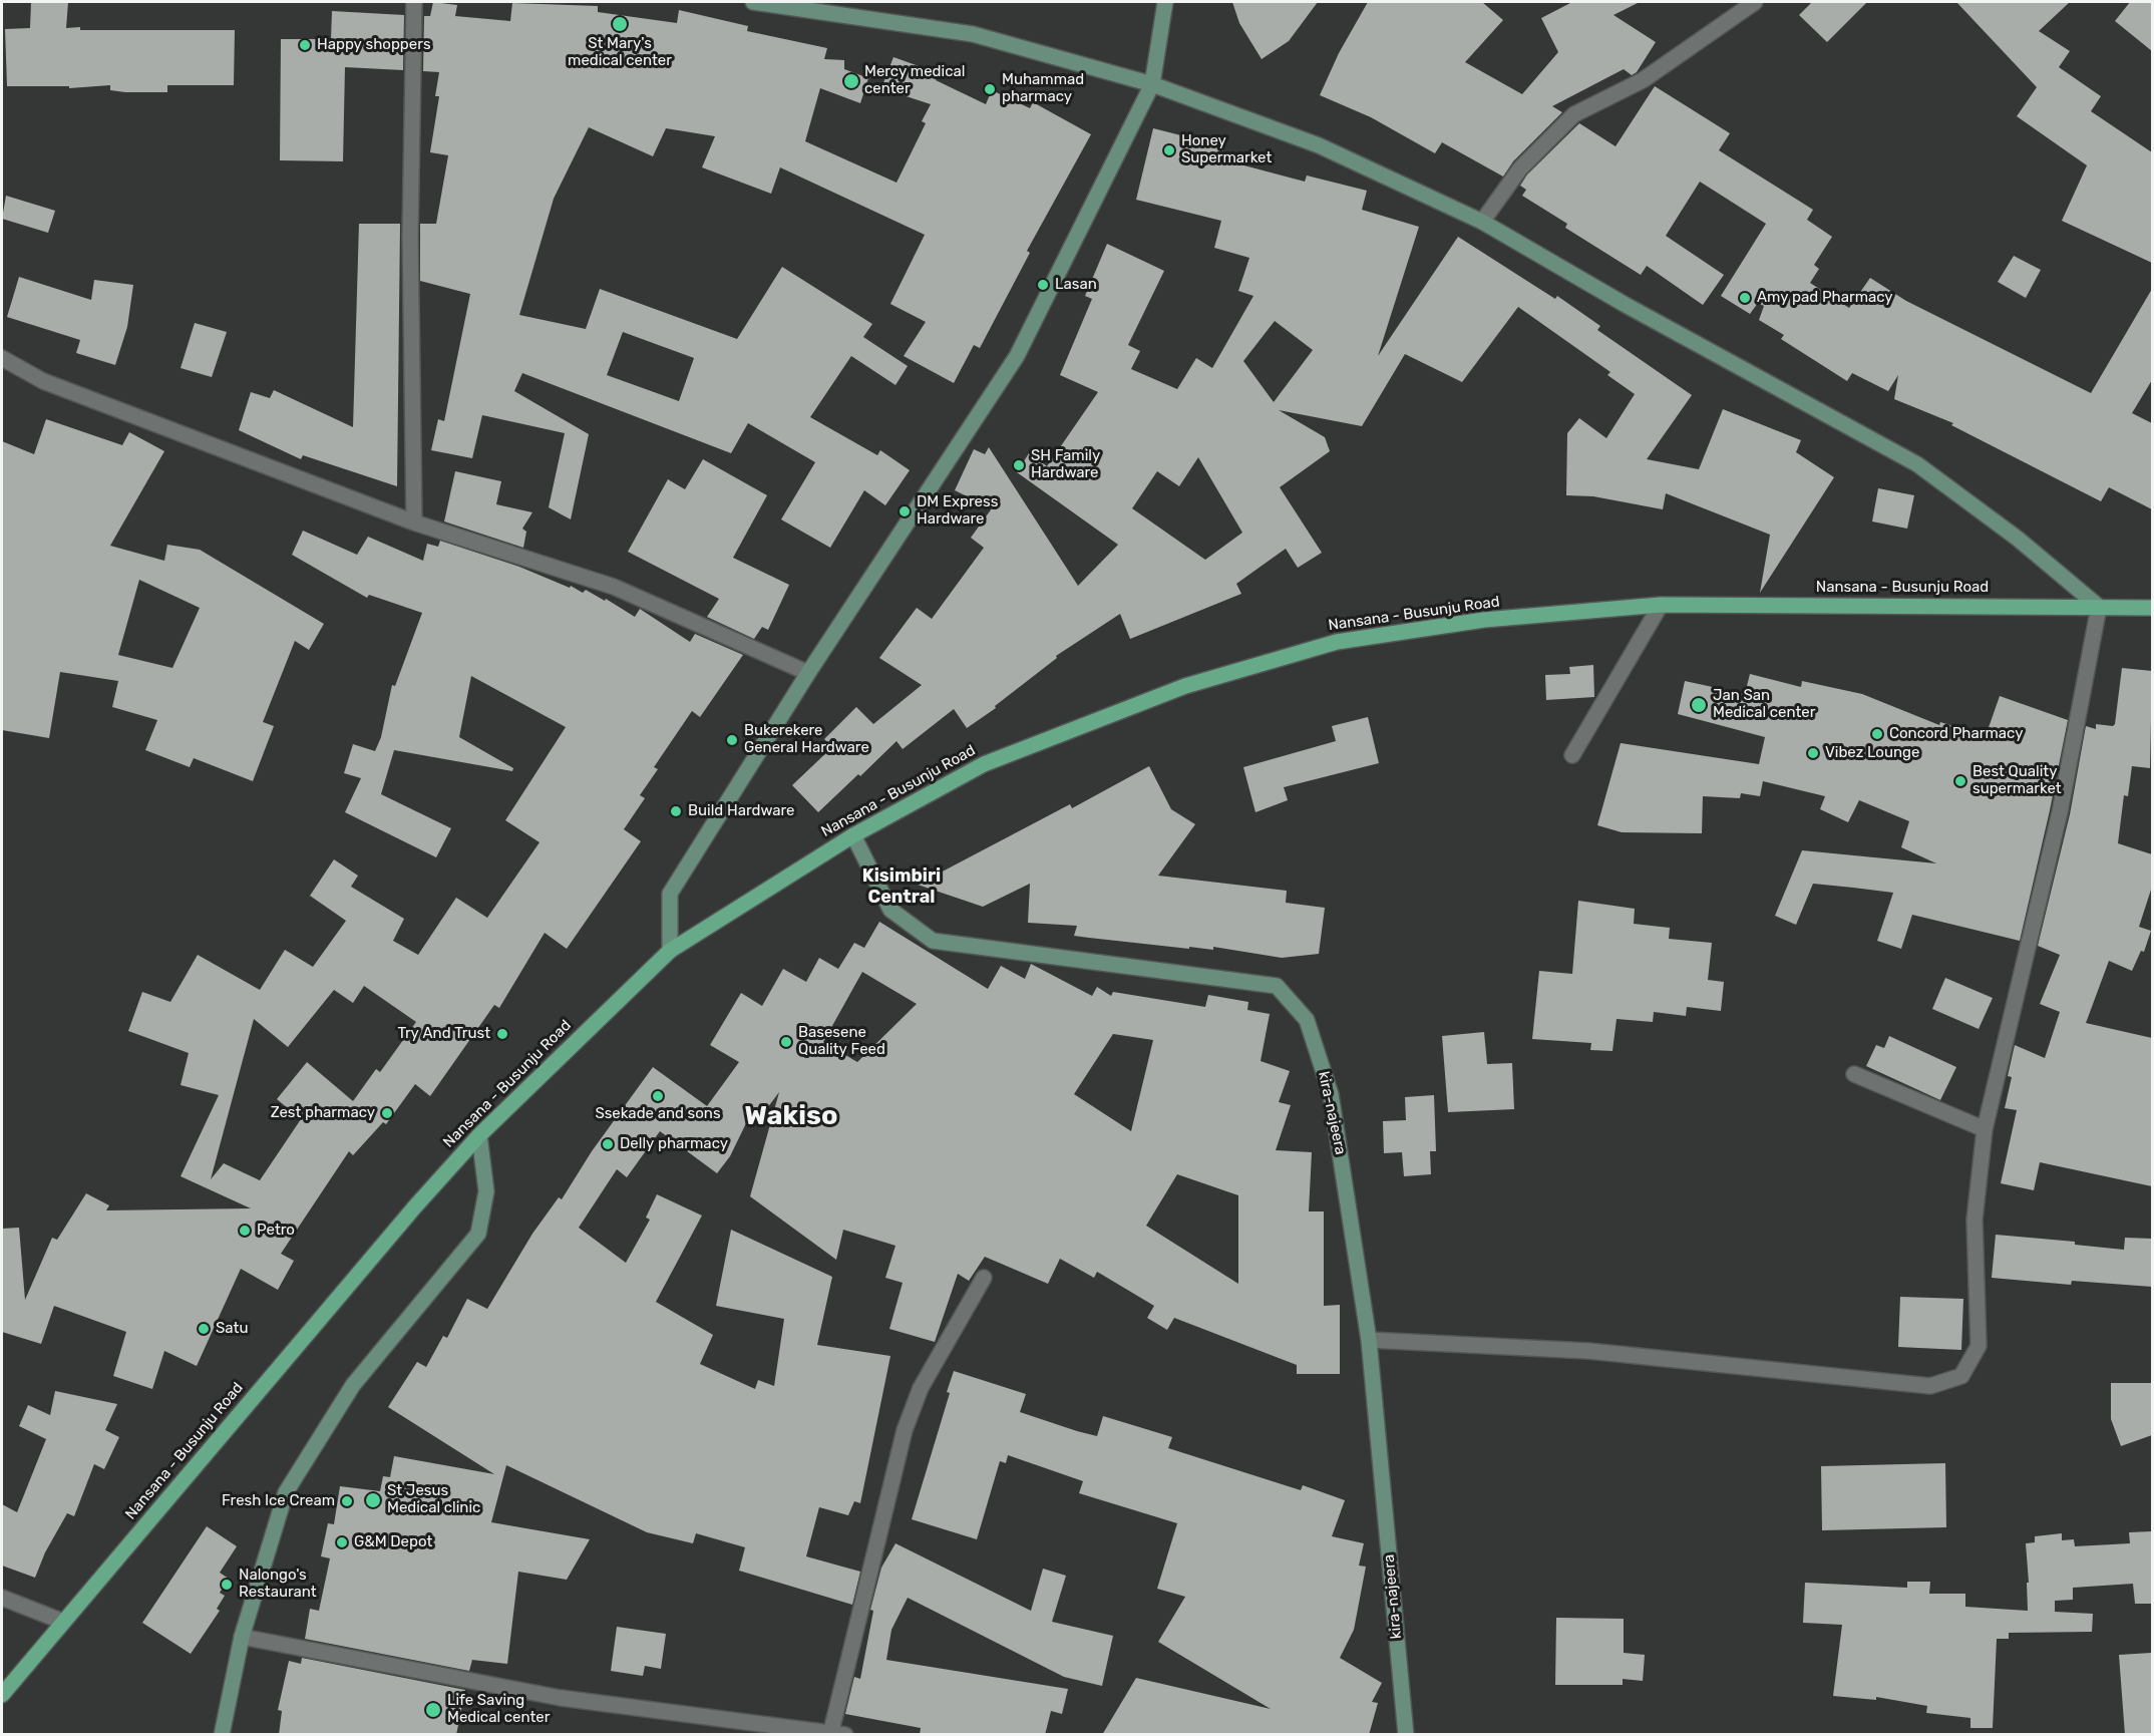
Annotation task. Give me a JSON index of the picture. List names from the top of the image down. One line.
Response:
{"streets":{"main road":["Nansana - Busunju Road"],"street":["kira-najeera"]},"crossings":[["Nansana - Busunju Road","kira-najeera"]],"districts":["Kisimbiri Central","Wakiso"],"places":["St Mary's medical center","Happy shoppers","Mercy medical center","Muhammad pharmacy","Honey Supermarket","Lasan","Amy pad Pharmacy","SH Family Hardware","DM Express Hardware","Jan San Medical center","Concord Pharmacy","Bukerekere General Hardware","Vibez Lounge","Best Quality supermarket","Build Hardware","Try And Trust","Basesene Quality Feed","Ssekade and sons","Zest pharmacy","Delly pharmacy","Petro","Satu","St Jesus Medical clinic","Fresh Ice Cream","G&M Depot","Nalongo's Restaurant","Life Saving Medical center"]}
